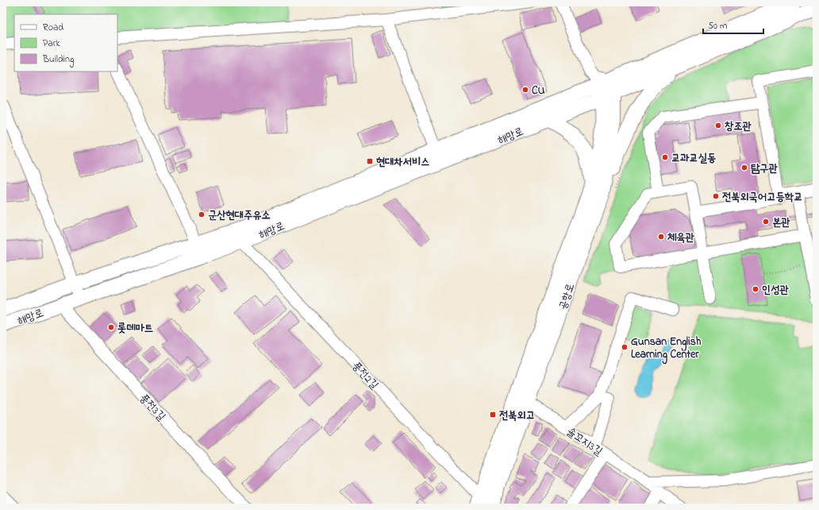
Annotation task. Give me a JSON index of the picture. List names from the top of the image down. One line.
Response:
{"streets":{"main road":["해망로","공항로"],"street":["풍전2길","풍전3길","솔꼬지3길"]},"crossings":[["해망로","공항로"],["해망로","풍전2길"],["해망로","풍전3길"],["공항로","풍전2길"],["공항로","솔꼬지3길"]],"places":{"other":["CU","창조관","교과교실동","탐구관","전북외국어고등학교","군산현대주유소","본관","체육관","인성관","롯데마트","Gunsan English Learning Center"],"transit":["현대차서비스","전북외고"]},"legend":["Road","Park","Building"],"scale_bar":"50 m"}
